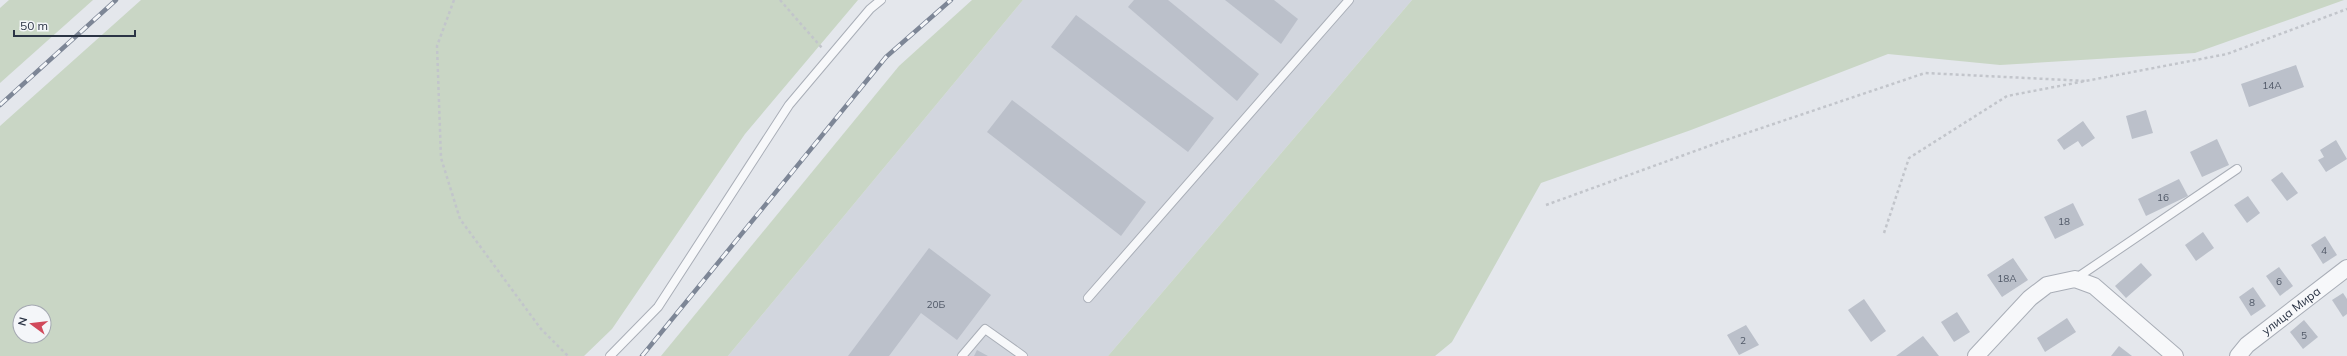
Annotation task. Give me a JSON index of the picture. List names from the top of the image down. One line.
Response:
{"streets":{"street":["улица Мира"]},"house_numbers":["14А","16","18","4","18А","6","8","20Б","5","2"],"scale_bar":"50 m","north":"left"}
